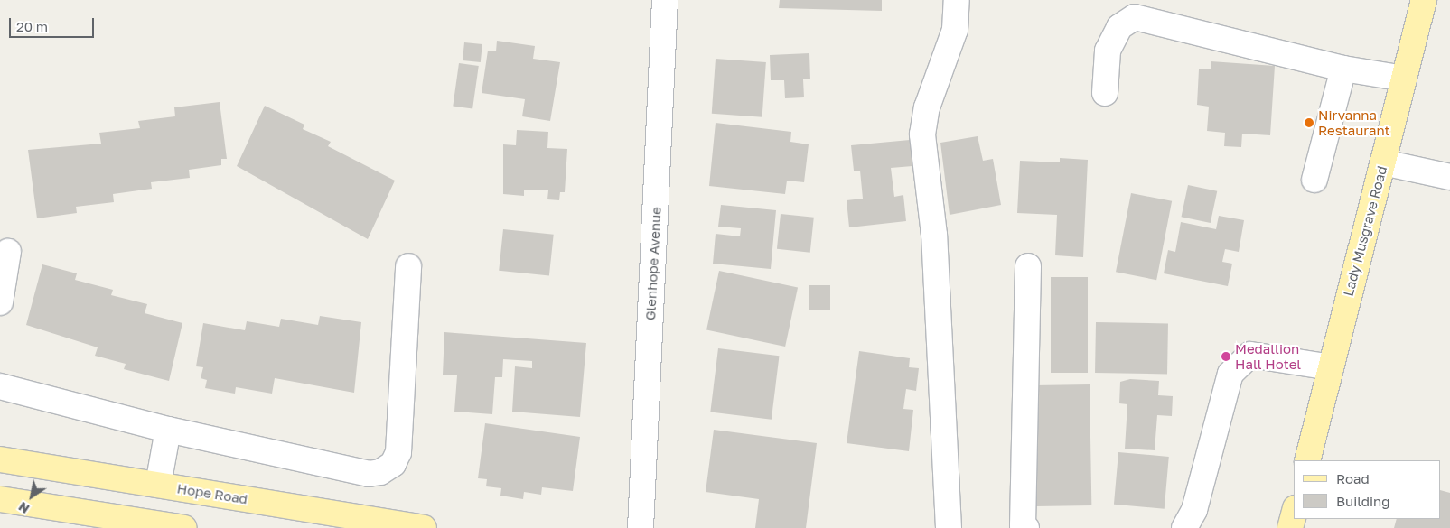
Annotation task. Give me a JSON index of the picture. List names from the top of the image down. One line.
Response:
{"streets":{"main road":["Lady Musgrave Road","Hope Road"],"street":["Glenhope Avenue"]},"places":["Nirvanna Restaurant","Medallion Hall Hotel"],"legend":["Road","Building"],"scale_bar":"20 m","north":"bottom left"}
